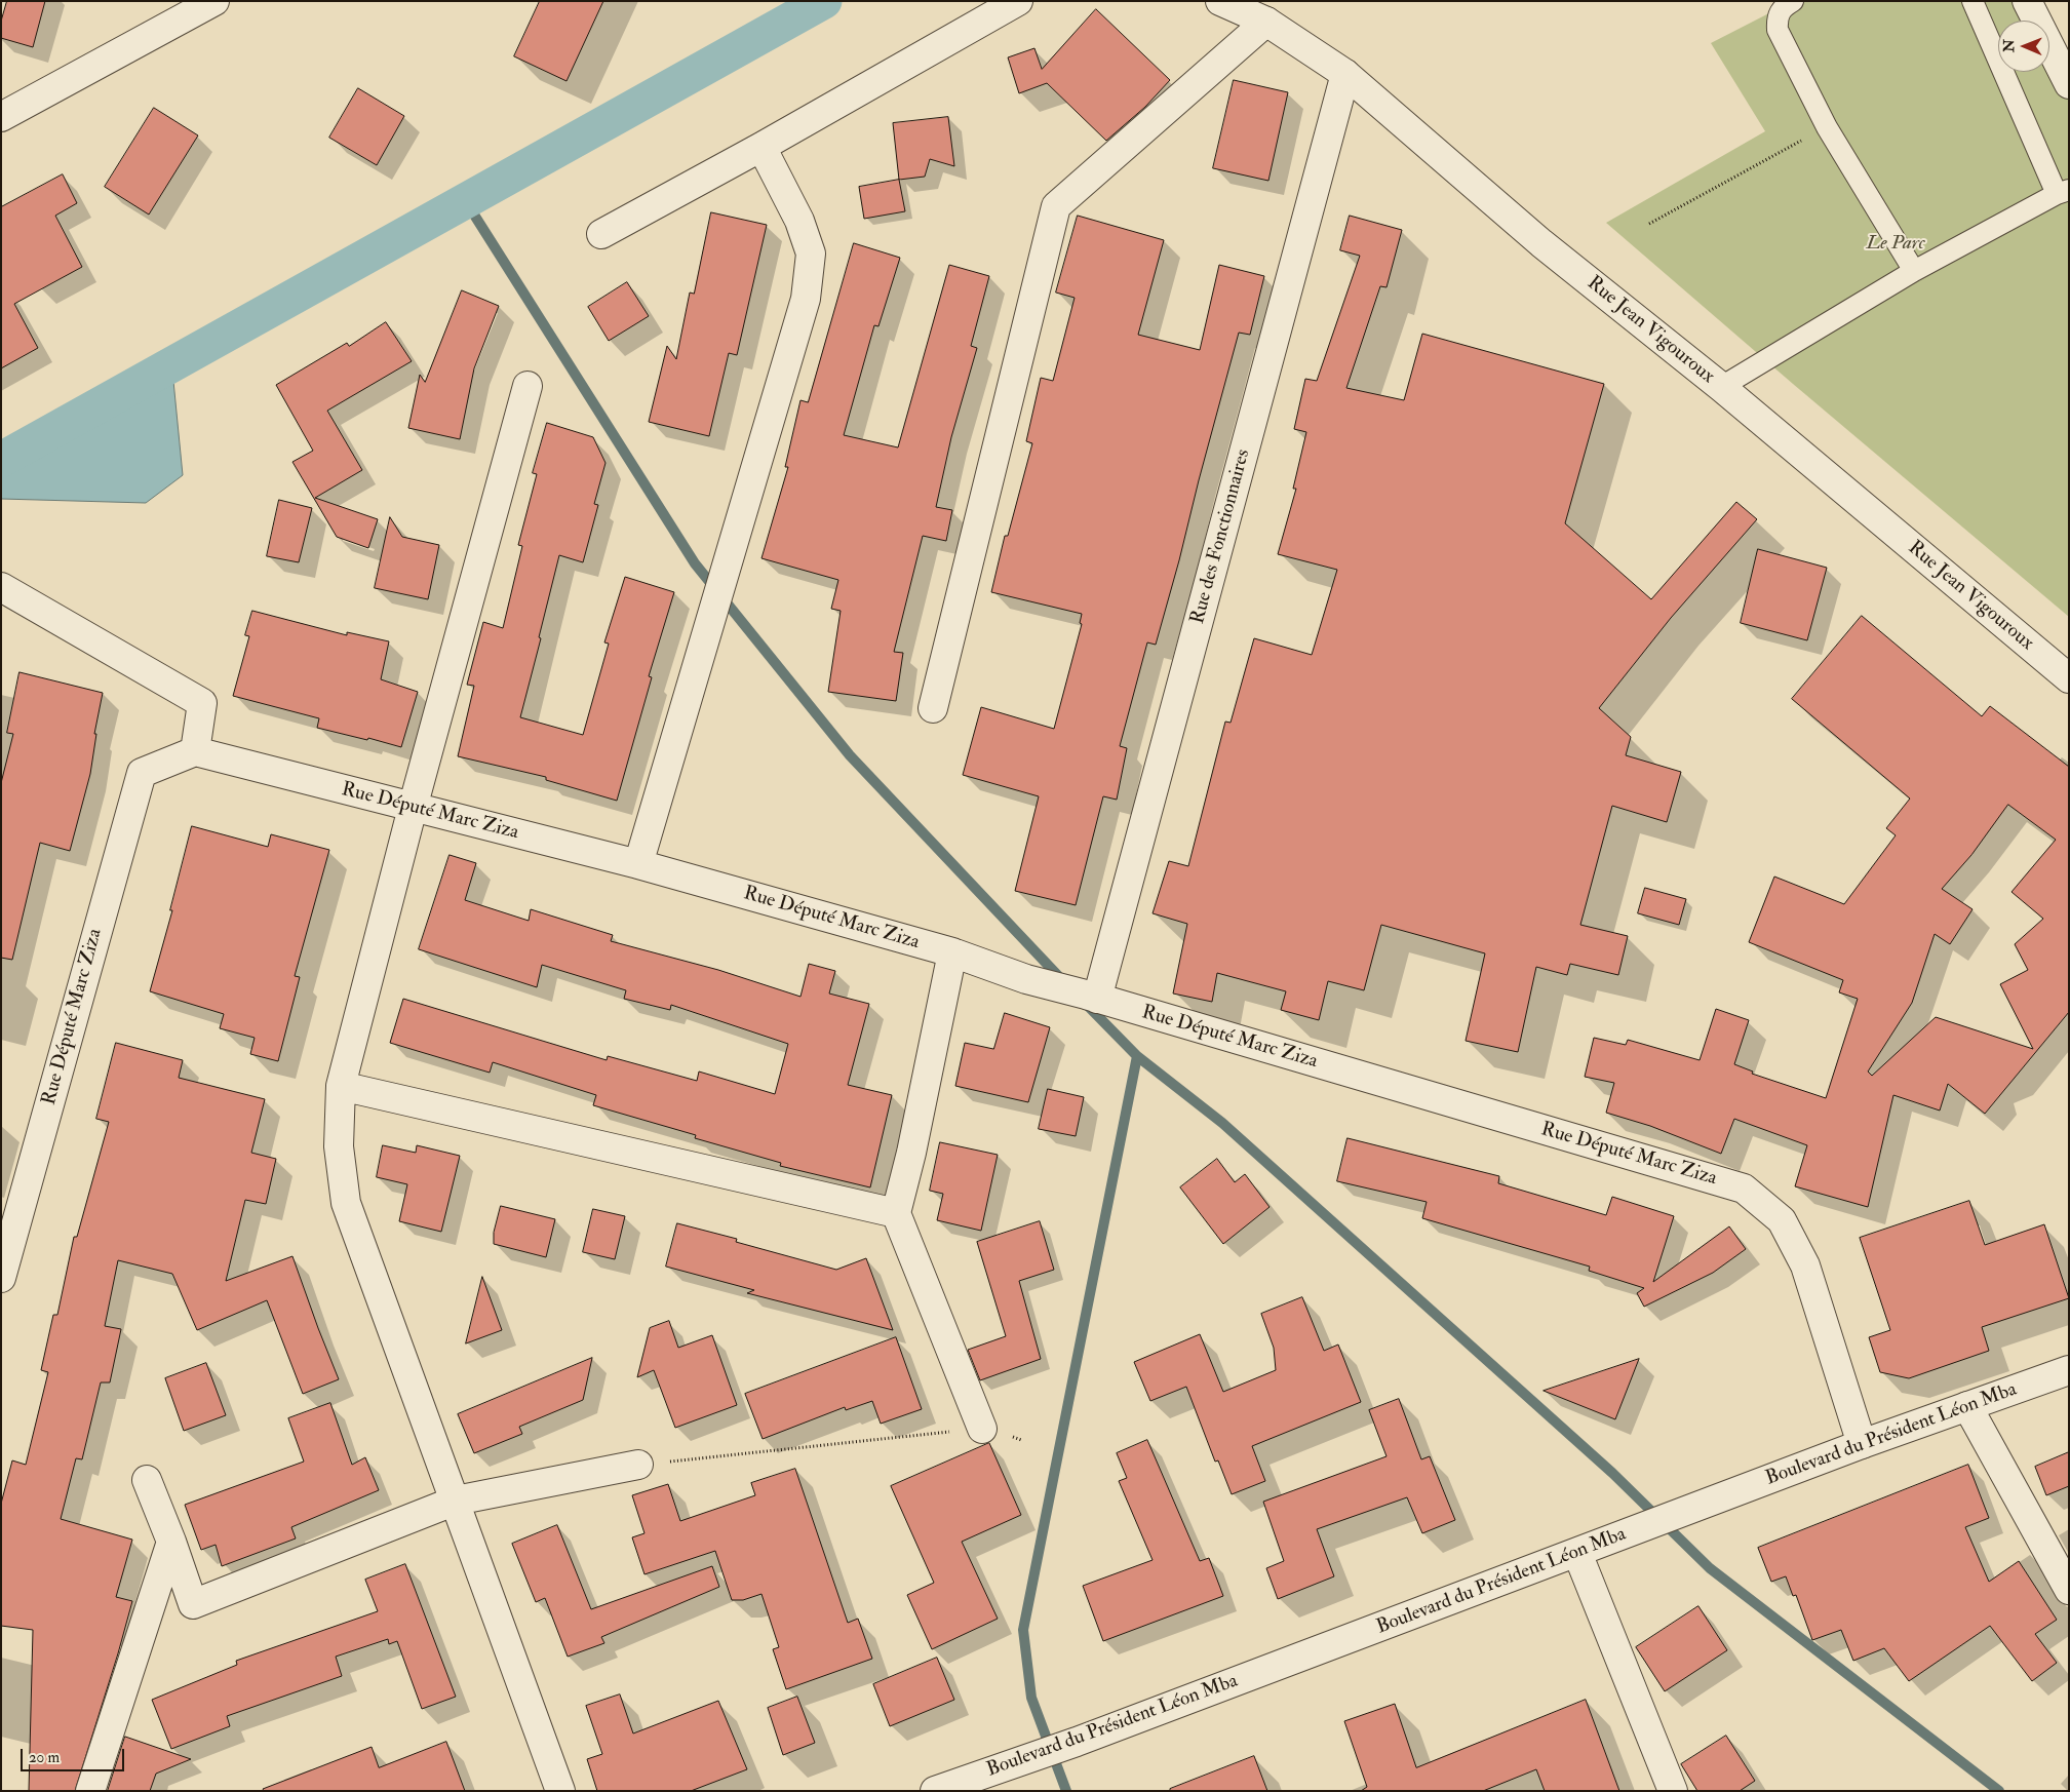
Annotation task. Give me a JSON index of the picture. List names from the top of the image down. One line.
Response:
{"streets":{"street":["Rue Jean Vigouroux","Rue des Fonctionnaires","Rue Député Marc Ziza","Boulevard du Président Léon Mba"]},"crossings":[["Rue Jean Vigouroux","Rue des Fonctionnaires"],["Rue des Fonctionnaires","Rue Député Marc Ziza"],["Rue Député Marc Ziza","Boulevard du Président Léon Mba"]],"parks":["Le Parc"],"scale_bar":"20 m","north":"left"}
